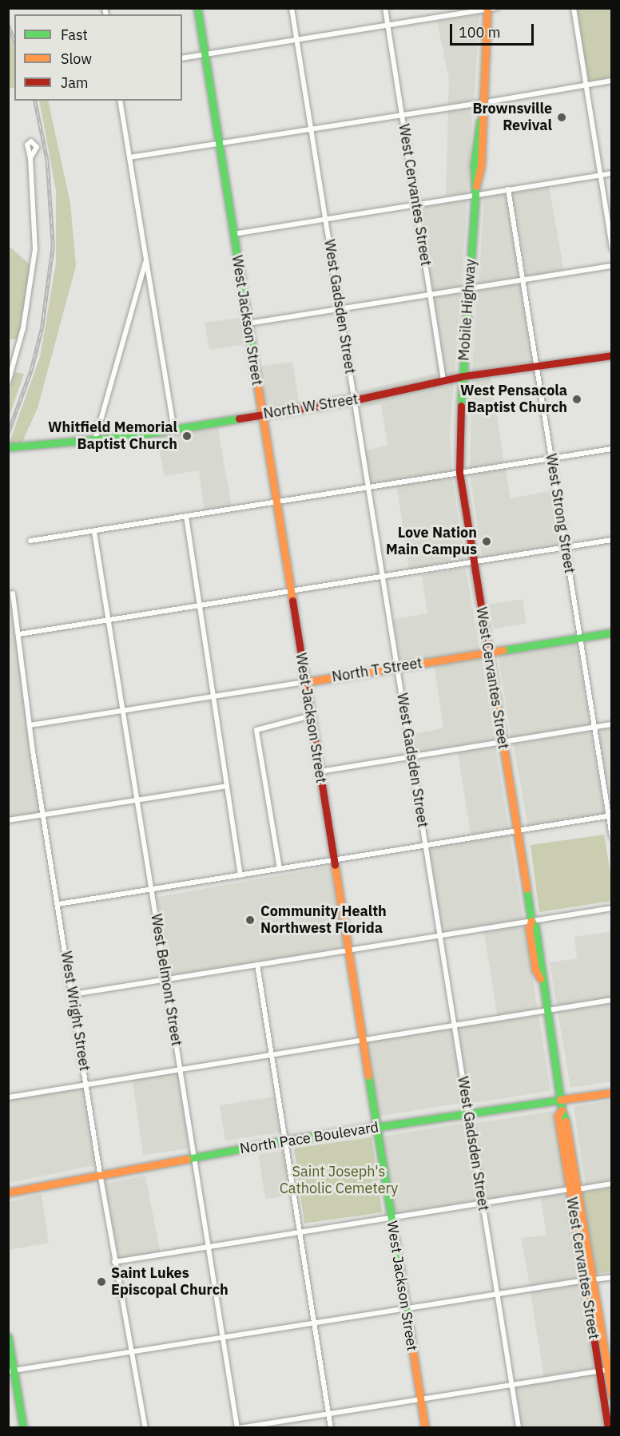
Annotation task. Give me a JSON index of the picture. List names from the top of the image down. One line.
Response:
{"streets":{"main road":["West Cervantes Street","Mobile Highway","West Jackson Street","North W Street","North T Street","North Pace Boulevard"],"street":["West Gadsden Street","West Strong Street","West Belmont Street","West Wright Street"]},"crossings":[["West Cervantes Street","Mobile Highway"],["West Cervantes Street","North W Street"],["West Cervantes Street","North T Street"],["West Cervantes Street","North Pace Boulevard"],["West Gadsden Street","North W Street"],["West Gadsden Street","North T Street"],["West Gadsden Street","North Pace Boulevard"],["Mobile Highway","North W Street"],["West Jackson Street","North W Street"],["West Jackson Street","North T Street"],["West Jackson Street","North Pace Boulevard"],["North W Street","West Strong Street"],["West Strong Street","North T Street"],["North T Street","West Belmont Street"],["North T Street","West Wright Street"],["West Belmont Street","North Pace Boulevard"],["West Wright Street","North Pace Boulevard"]],"parks":["Saint Joseph's Catholic Cemetery"],"places":["Brownsville Revival","West Pensacola Baptist Church","Whitfield Memorial Baptist Church","Love Nation Main Campus","Community Health Northwest Florida","Saint Lukes Episcopal Church"],"legend":["Fast","Slow","Jam"],"scale_bar":"100 m"}
